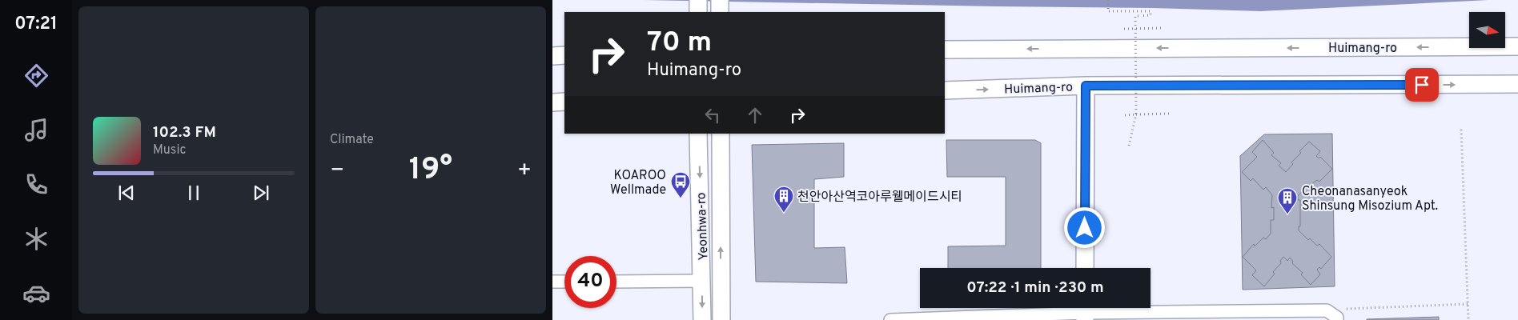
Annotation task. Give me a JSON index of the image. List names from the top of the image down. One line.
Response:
{"streets":{"main road":["Huimang-ro","Yeonhwa-ro"]},"places":{"bus stop":["KOAROO Wellmade"],"building":["천안아산역코아루웰메이드시티","Cheonanasanyeok Shinsung Misozium Apt."]},"north":"right","page":{"tabs":"07:21","tile":"Climate","turn":["70 m","Huimang-ro"],"song":["102.3 FM","Music"],"heat":["−","19°","+"],"limit":"40","trip":"07:22 · 1 min · 230 m"}}
